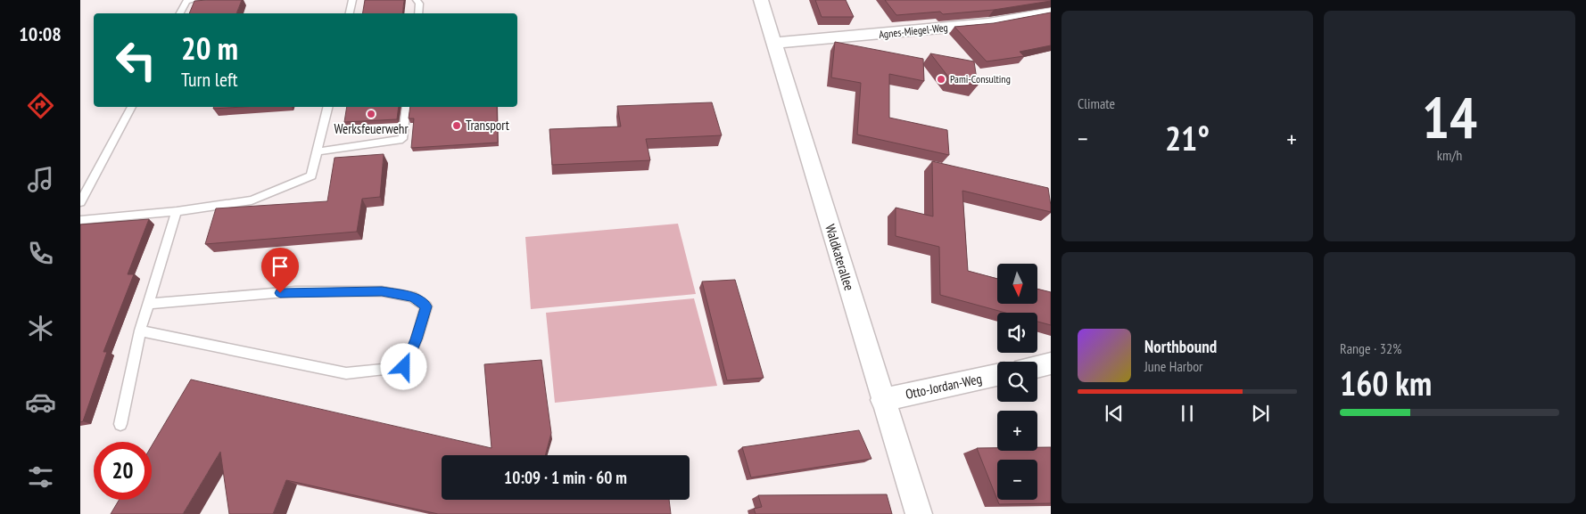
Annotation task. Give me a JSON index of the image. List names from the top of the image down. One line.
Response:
{"streets":{"street":["Agnes-Miegel-Weg","Waldkaterallee","Otto-Jordan-Weg"]},"crossings":[["Agnes-Miegel-Weg","Waldkaterallee"],["Waldkaterallee","Otto-Jordan-Weg"]],"places":["Pami-Consulting","Werksfeuerwehr","Transport"],"north":"bottom","page":{"tabs":"10:08","tile":["Climate",["14","km/h"],["Range · 32%","160 km"]],"turn":["20 m","Turn left"],"heat":["−","21°","+"],"map_buttons":["+","−"],"song":["Northbound","June Harbor"],"limit":"20","trip":"10:09 · 1 min · 60 m"}}
